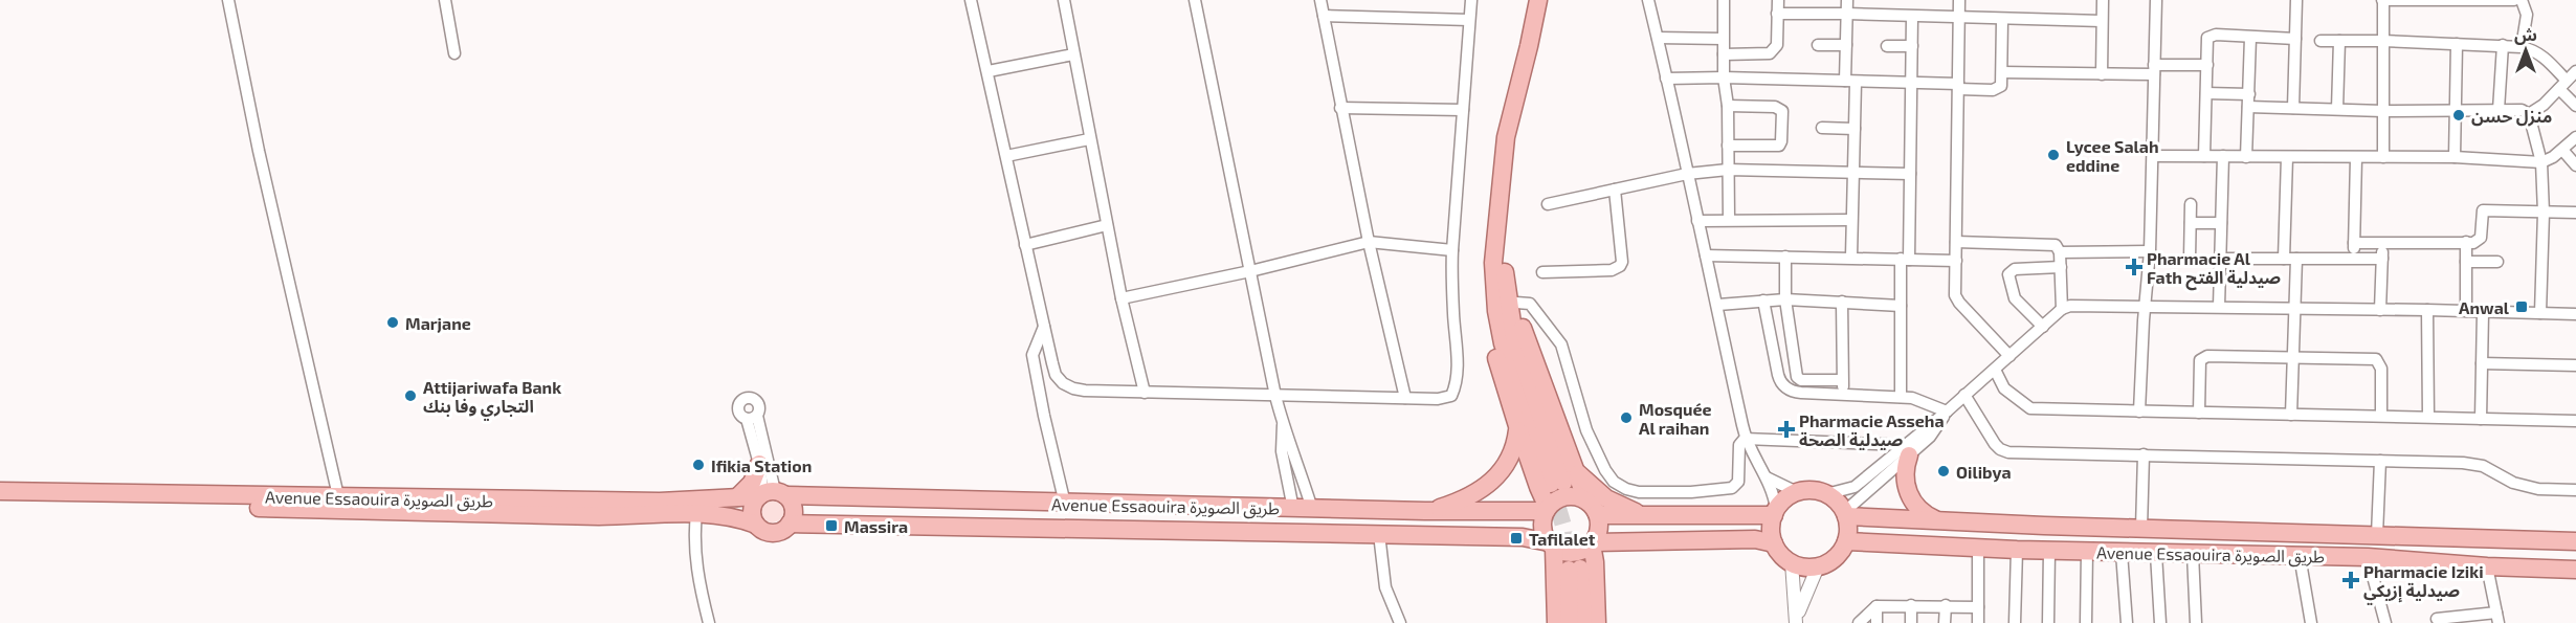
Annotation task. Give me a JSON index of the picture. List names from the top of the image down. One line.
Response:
{"streets":{"main road":["Avenue Essaouira طريق الصويرة"]},"places":{"other":["منزل حسن","Lycee Salah eddine","Marjane","Attijariwafa Bank التجاري وفا بنك","Mosquée Al raihan","Ifikia Station","Oilibya"],"health":["Pharmacie Al Fath صيدلية الفتح","Pharmacie Asseha صيدلية الصحة","Pharmacie Iziki صيدلية إزيكي"],"transit":["Anwal","Massira","Tafilalet"]},"north":"top"}
